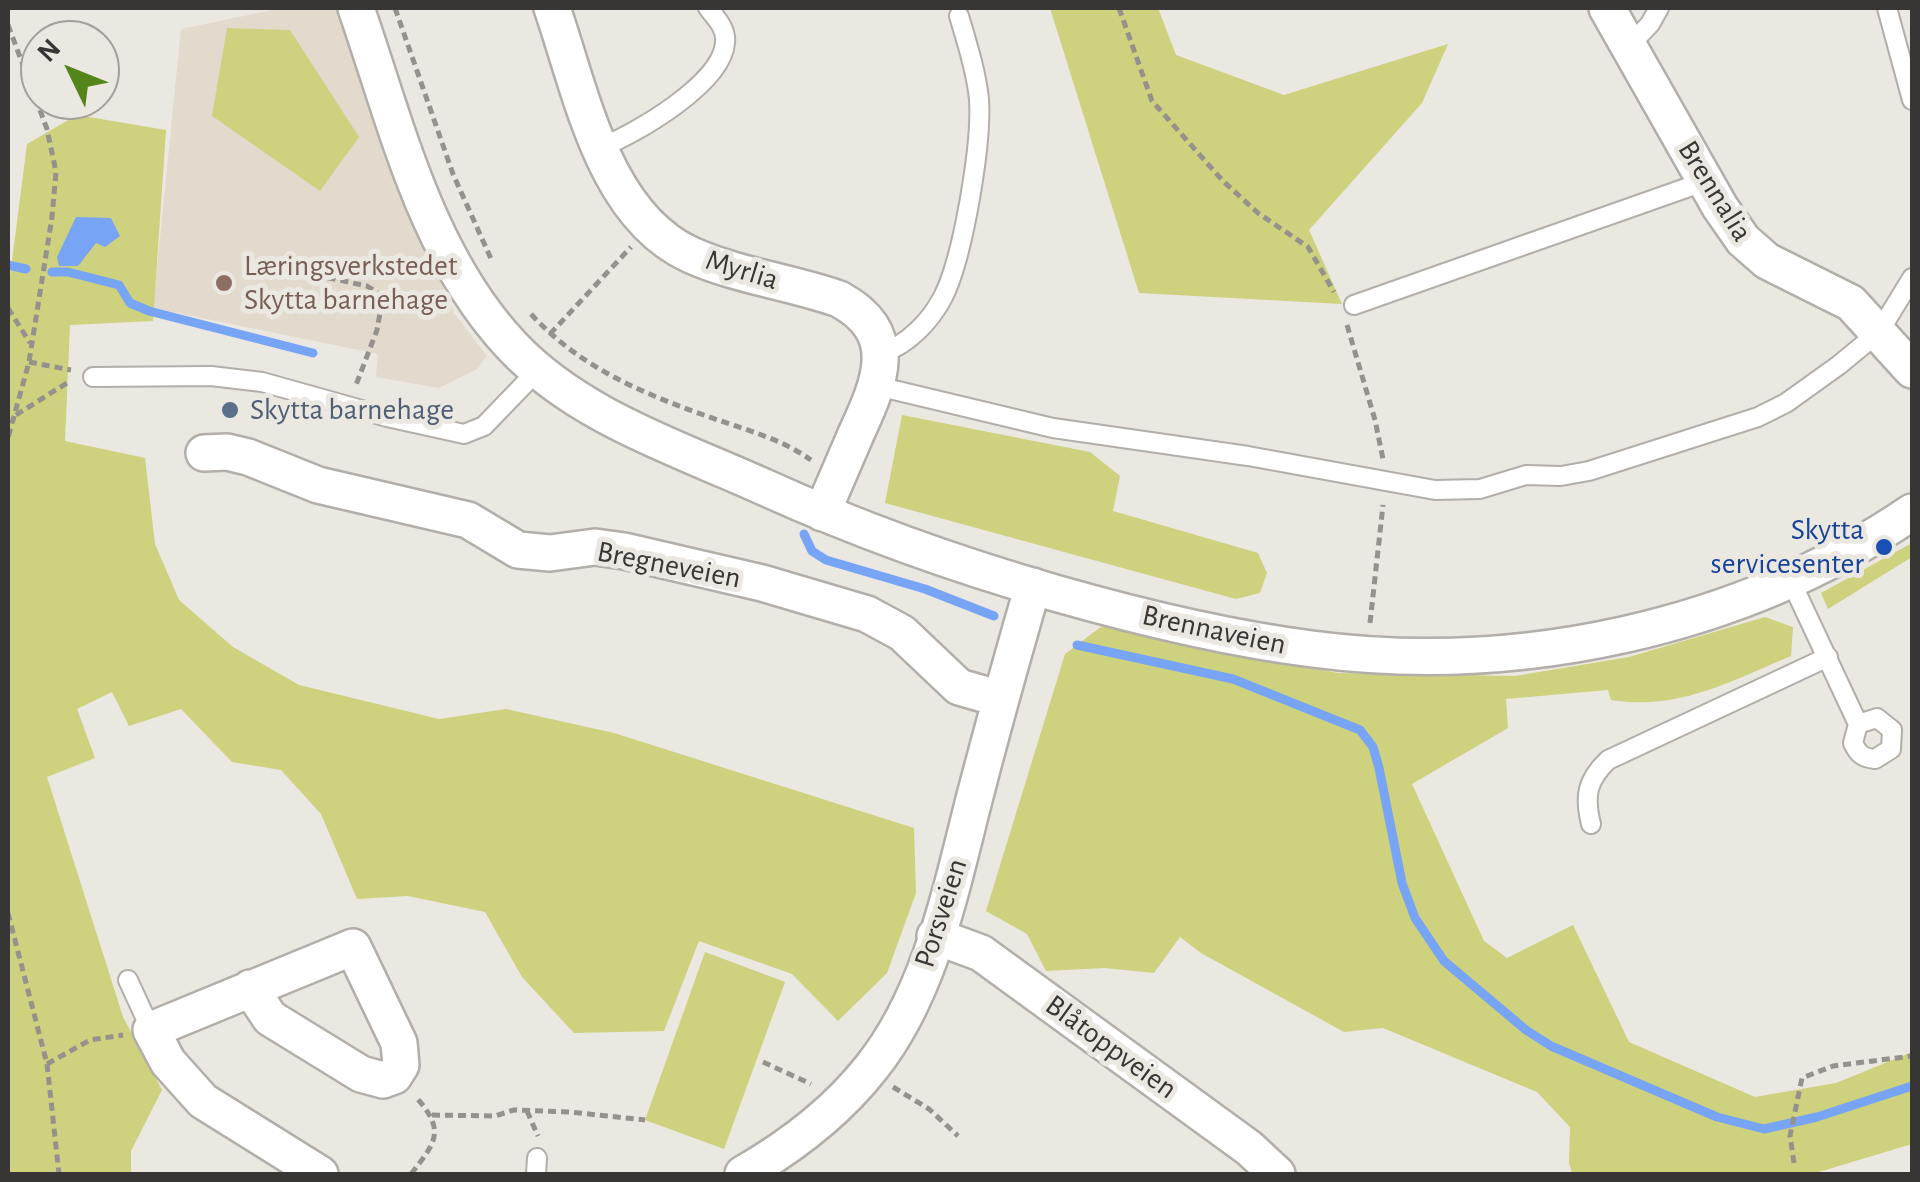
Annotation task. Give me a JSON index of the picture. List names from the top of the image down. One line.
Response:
{"streets":{"street":["Brennalia","Myrlia","Bregneveien","Brennaveien","Porsveien","Blåtoppveien"]},"crossings":[["Bregneveien","Porsveien"],["Brennaveien","Porsveien"],["Porsveien","Blåtoppveien"]],"places":["Læringsverkstedet Skytta barnehage","Skytta barnehage","Skytta servicesenter"],"north":"top left"}
